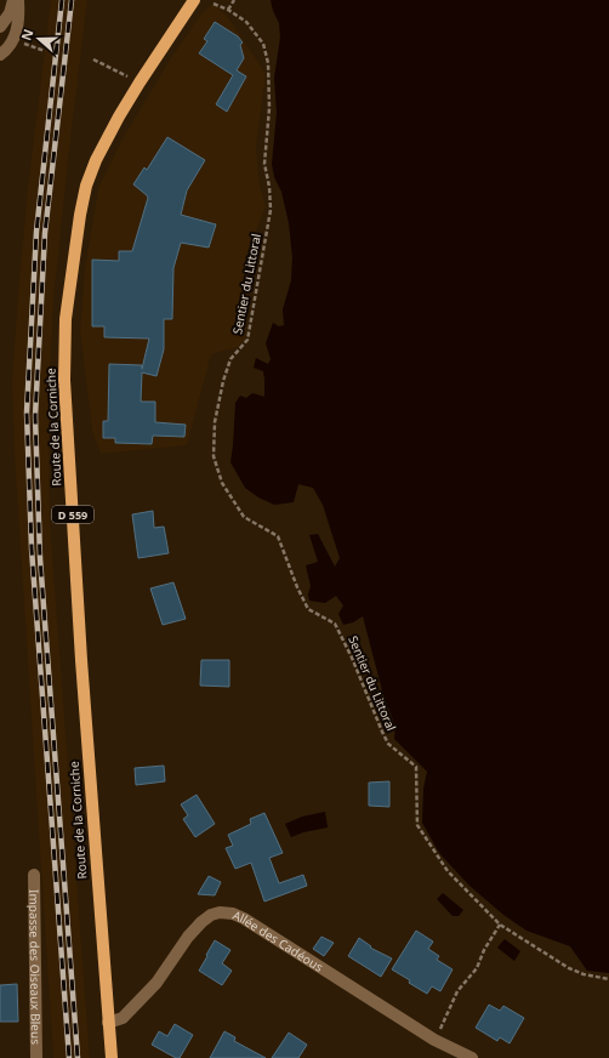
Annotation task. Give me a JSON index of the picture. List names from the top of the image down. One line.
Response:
{"streets":{"main road":["Route de la Corniche","D 559"],"street":["Allée des Cadéous","Impasse des Oiseaux Bleus"],"path":["Sentier du Littoral"]},"crossings":[["Route de la Corniche","Allée des Cadéous"]],"north":"left"}
